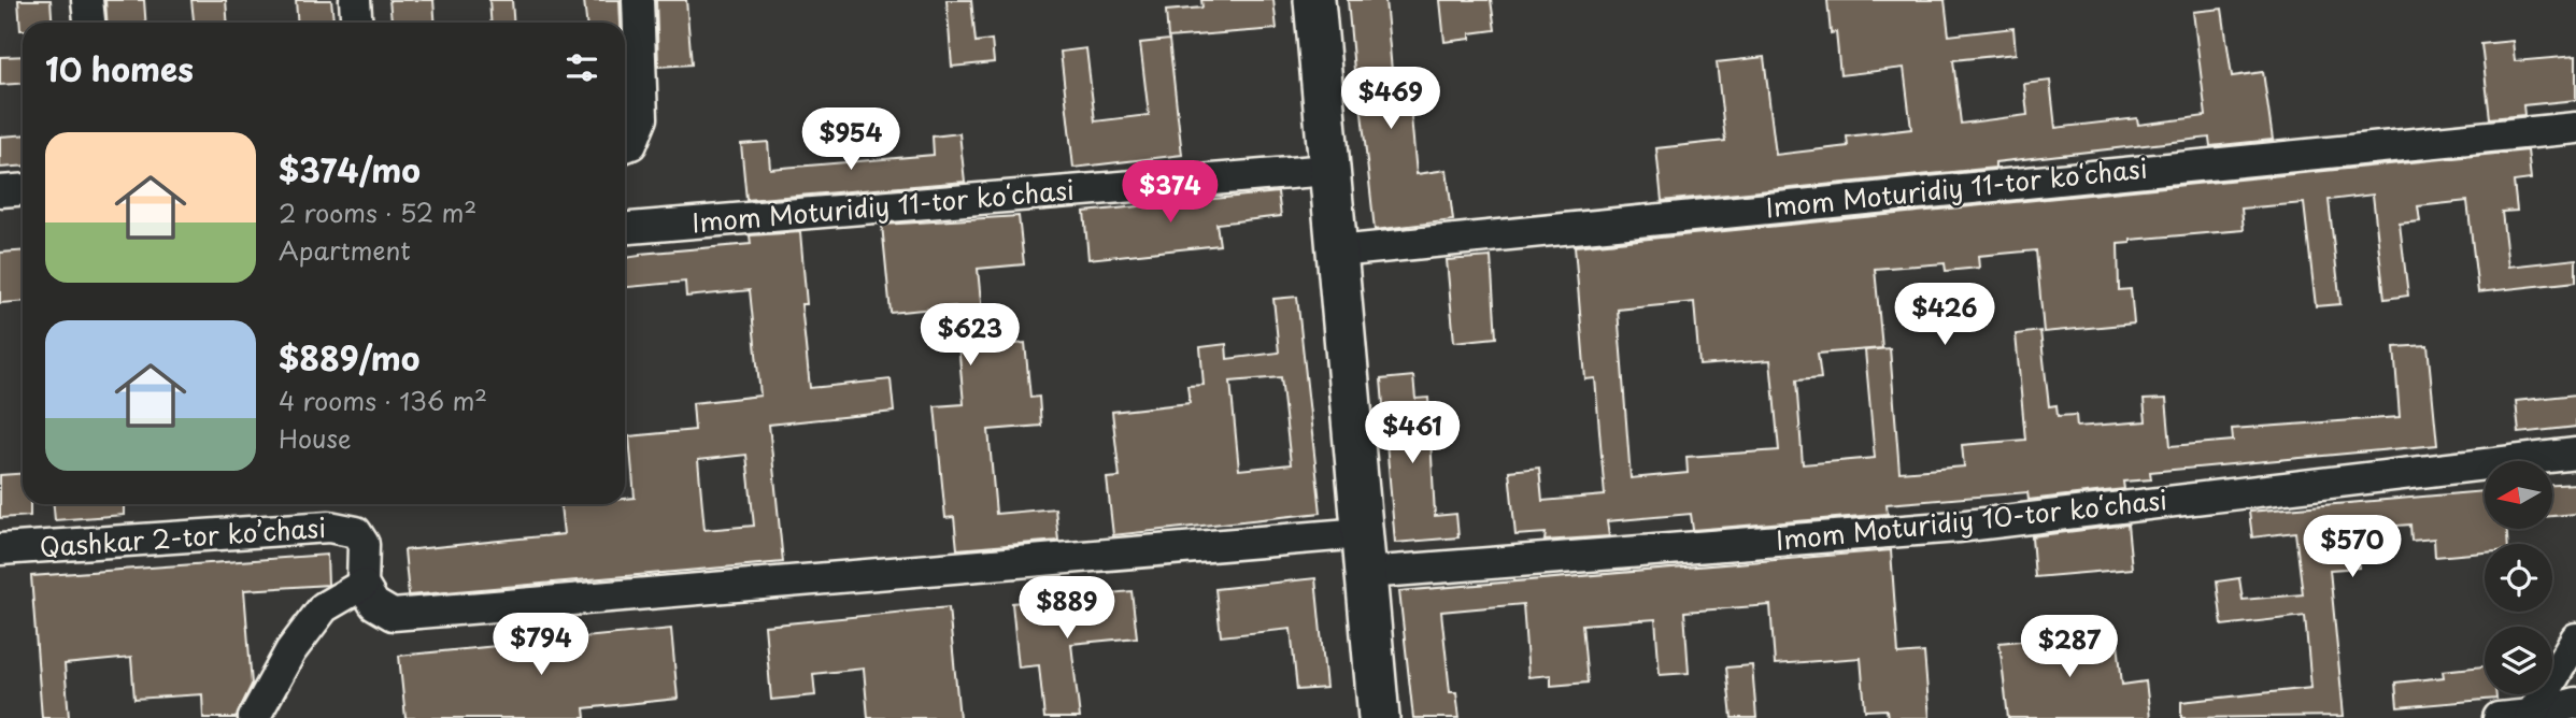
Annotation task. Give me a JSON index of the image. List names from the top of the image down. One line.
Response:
{"streets":{"street":["Imom Moturidiy 11-tor koʻchasi","Imom Moturidiy 10-tor koʻchasi","Qashkar 2-tor koʼchasi"]},"north":"left","page":{"heading":"10 homes","price":["$469","$954","$374","$426","$623","$461","$570","$889","$794","$287"],"list":[{"name":"$374/mo","note":"2 rooms · 52 m² · Apartment"},{"name":"$889/mo","note":"4 rooms · 136 m² · House"}]}}
